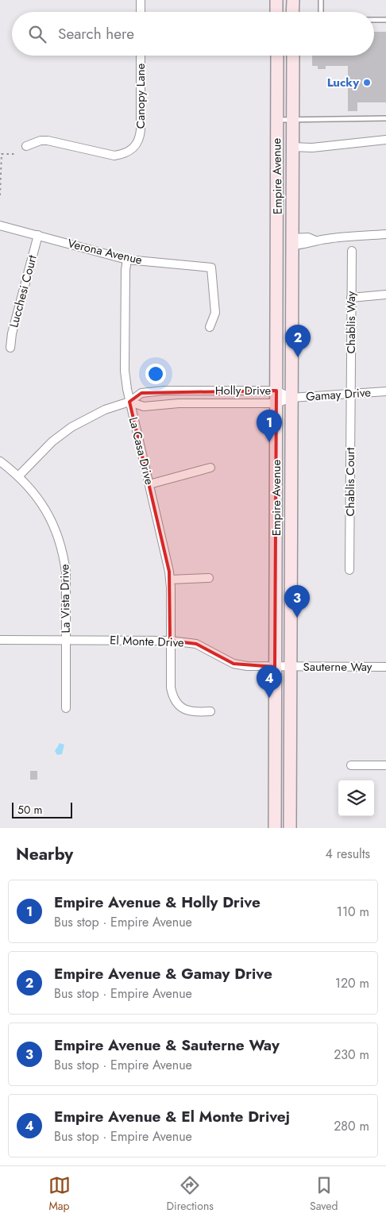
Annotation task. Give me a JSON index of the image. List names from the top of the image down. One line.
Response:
{"streets":{"main road":["Empire Avenue"],"street":["Canopy Lane","Verona Avenue","Lucchesi Court","Chablis Way","Holly Drive","Gamay Drive","La Casa Drive","Chablis Court","La Vista Drive","El Monte Drive","Sauterne Way"]},"crossings":[["Empire Avenue","Holly Drive"],["Empire Avenue","Gamay Drive"],["Empire Avenue","El Monte Drive"],["Empire Avenue","Sauterne Way"],["Verona Avenue","Lucchesi Court"],["Verona Avenue","La Casa Drive"],["Chablis Way","Gamay Drive"],["Chablis Way","Chablis Court"],["Holly Drive","Gamay Drive"],["Holly Drive","La Casa Drive"],["Holly Drive","La Vista Drive"],["Gamay Drive","Chablis Court"],["La Casa Drive","El Monte Drive"],["La Vista Drive","El Monte Drive"],["El Monte Drive","Sauterne Way"]],"places":["Lucky"],"scale_bar":"50 m","page":{"search":"Search here","pins":["2","1","3","4"],"scale":"50 m","heading":["Nearby","4 results"],"list":[{"mark":"1","name":"Empire Avenue & Holly Drive","note":"Bus stop · Empire Avenue","value":"110 m"},{"mark":"2","name":"Empire Avenue & Gamay Drive","note":"Bus stop · Empire Avenue","value":"120 m"},{"mark":"3","name":"Empire Avenue & Sauterne Way","note":"Bus stop · Empire Avenue","value":"230 m"},{"mark":"4","name":"Empire Avenue & El Monte Drivej","note":"Bus stop · Empire Avenue","value":"280 m"}],"nav":["Map","Directions","Saved"]}}
